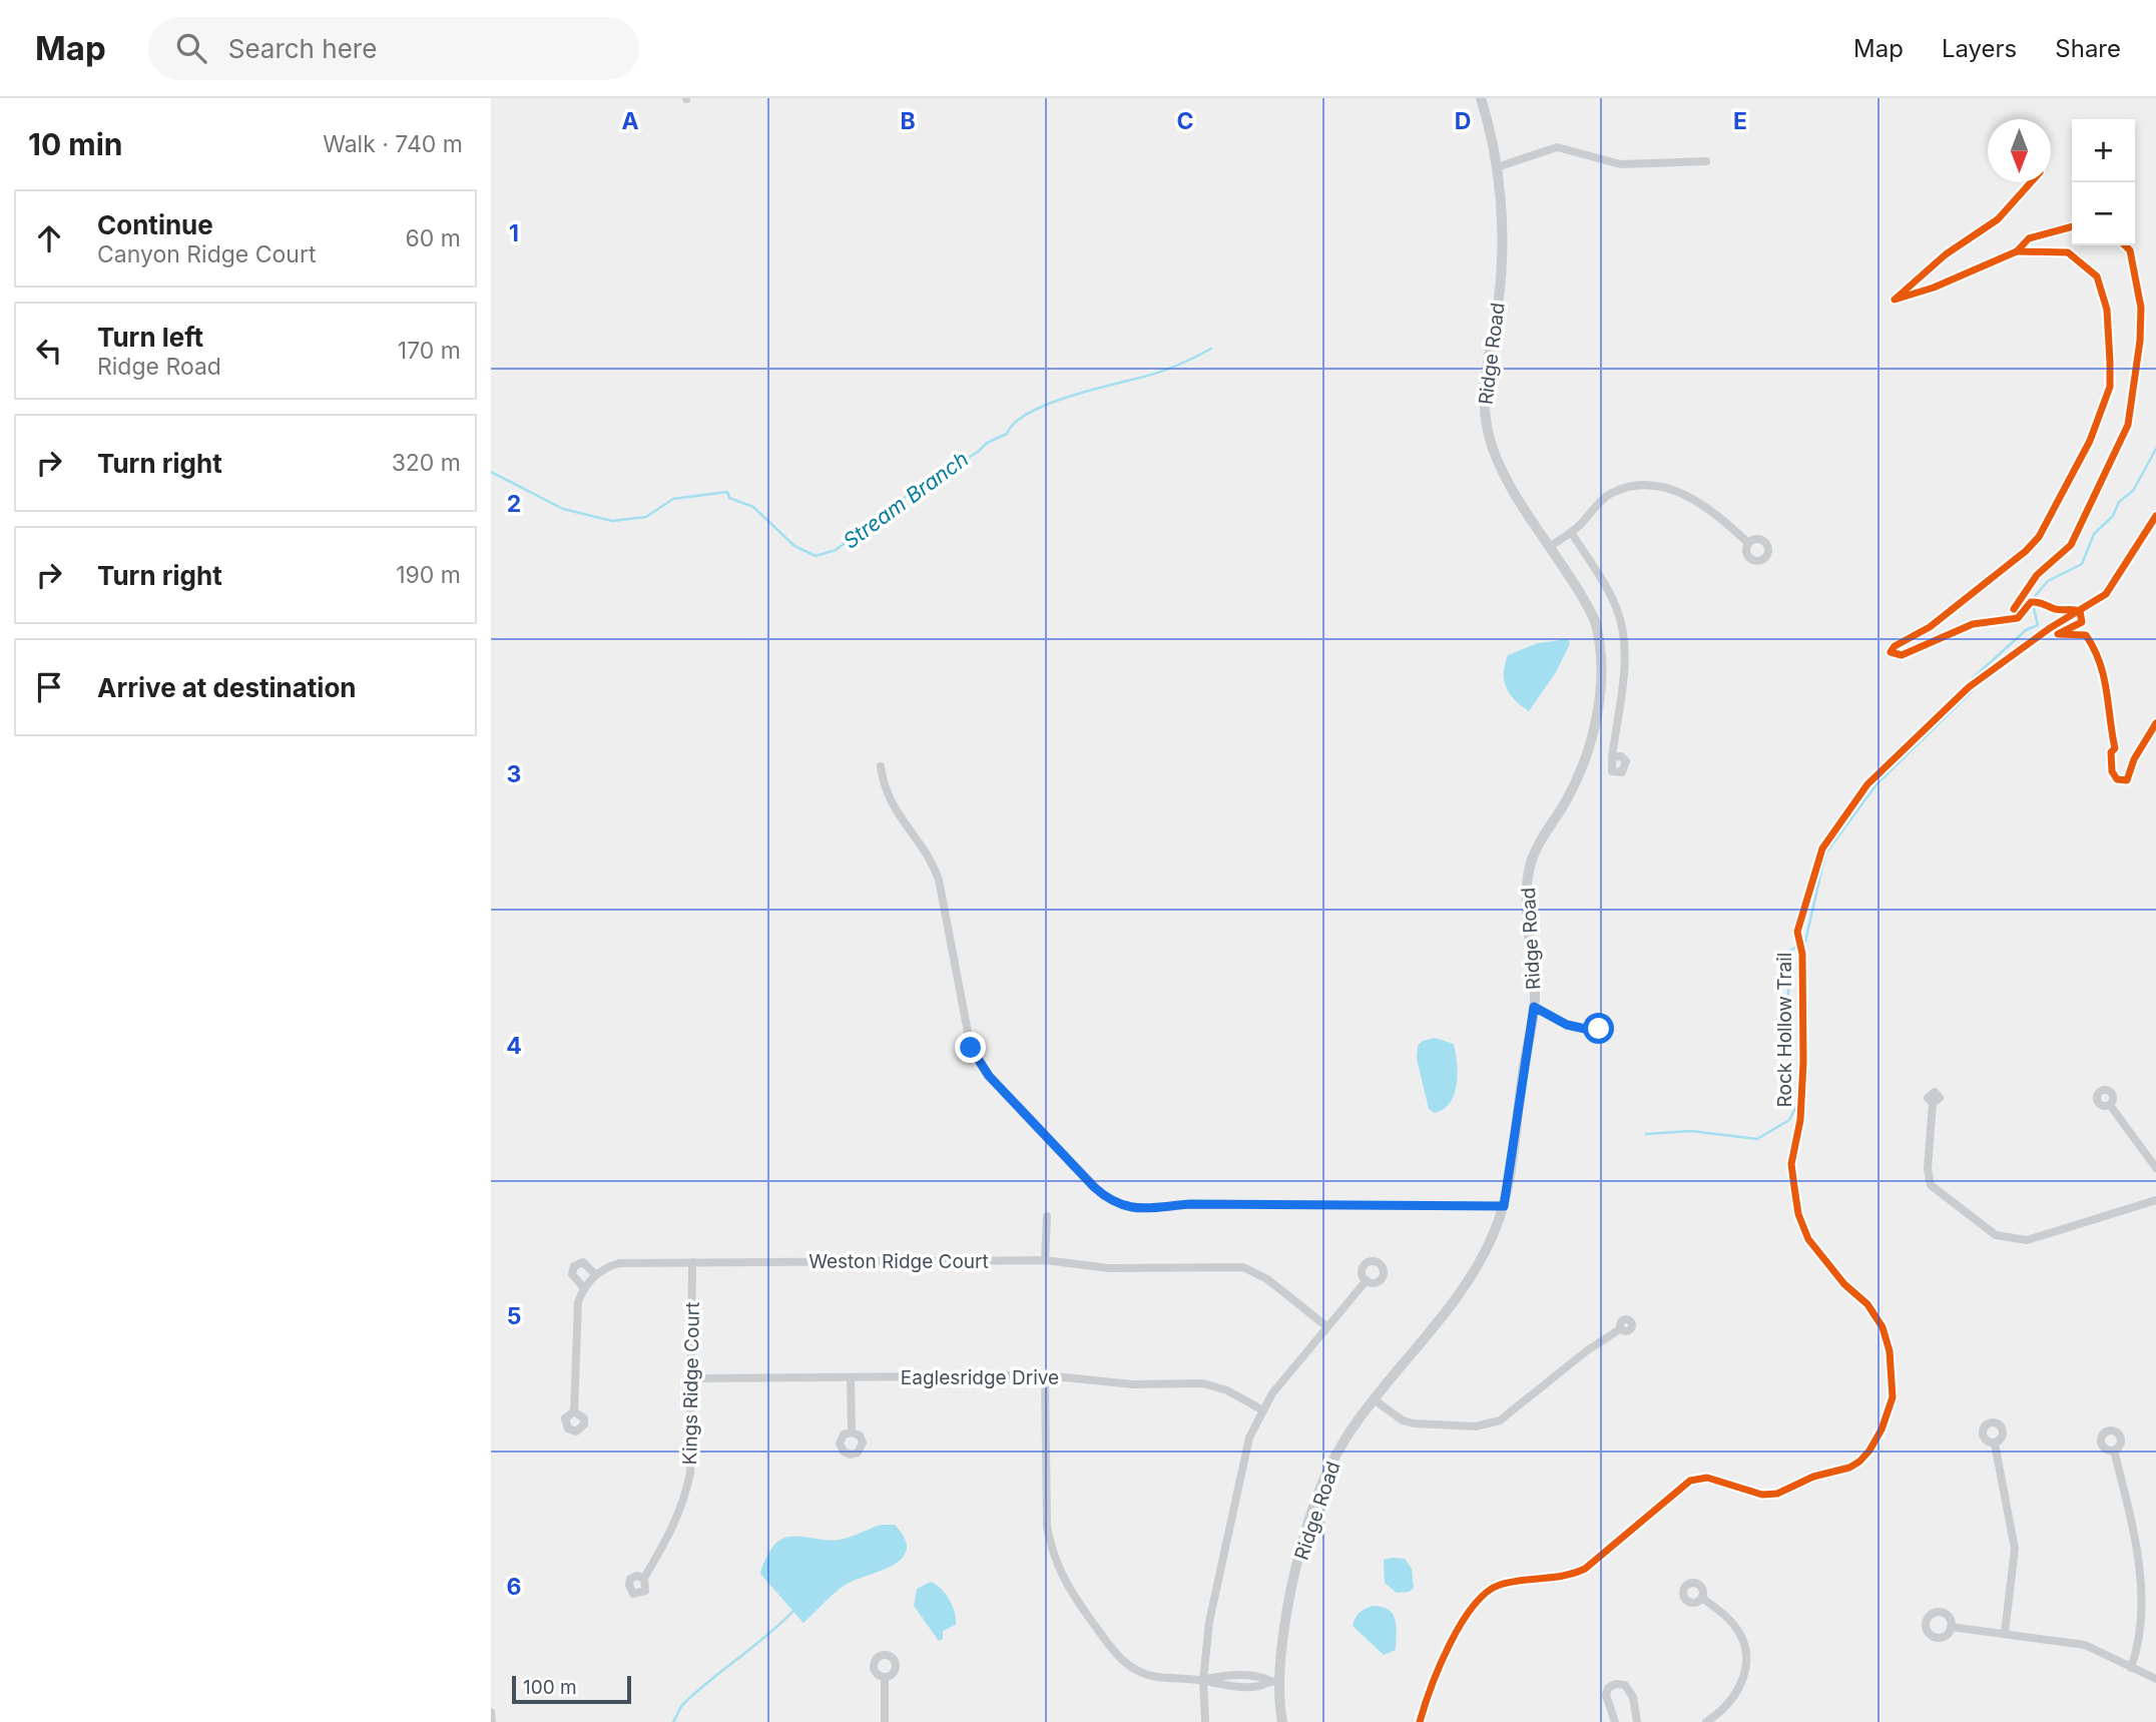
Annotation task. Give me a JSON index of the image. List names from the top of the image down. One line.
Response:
{"streets":{"street":["Ridge Road","Weston Ridge Court","Eaglesridge Drive","Kings Ridge Court"],"cycle path":["Rock Hollow Trail"]},"crossings":[["Weston Ridge Court","Kings Ridge Court"],["Eaglesridge Drive","Kings Ridge Court"]],"water":["Stream Branch"],"scale_bar":"100 m","north":"bottom","page":{"header":"Map","search":"Search here","nav":["Map","Layers","Share"],"heading":["10 min","Walk · 740 m"],"map_buttons":["+","−"],"list":[["Continue","Canyon Ridge Court","60 m"],["Turn left","Ridge Road","170 m"],["Turn right","320 m"],["Turn right","190 m"],"Arrive at destination"],"scale":"100 m"},"grid":{"columns":["A","B","C","D","E"],"rows":["1","2","3","4","5","6"]}}
